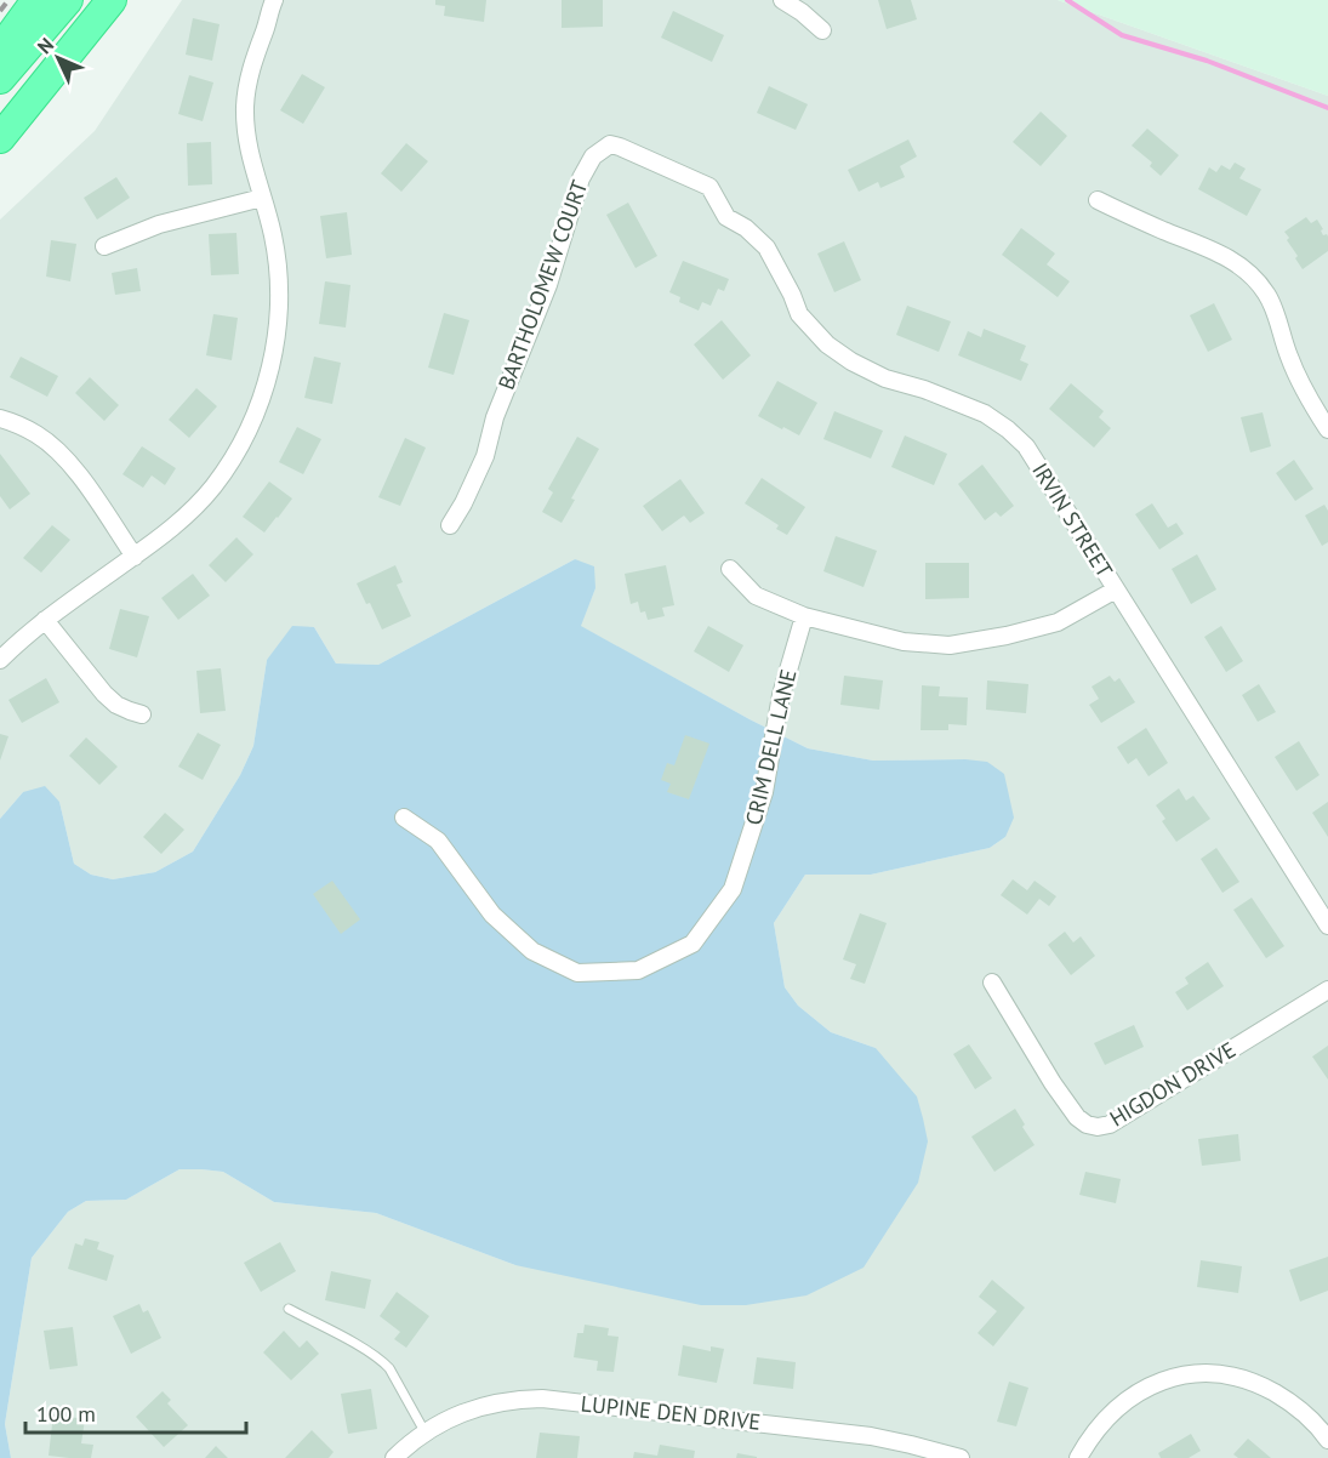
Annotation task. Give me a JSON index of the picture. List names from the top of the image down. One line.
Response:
{"streets":{"street":["BARTHOLOMEW COURT","IRVIN STREET","CRIM DELL LANE","HIGDON DRIVE","LUPINE DEN DRIVE"]},"crossings":[["BARTHOLOMEW COURT","IRVIN STREET"]],"scale_bar":"100 m","north":"top left"}
